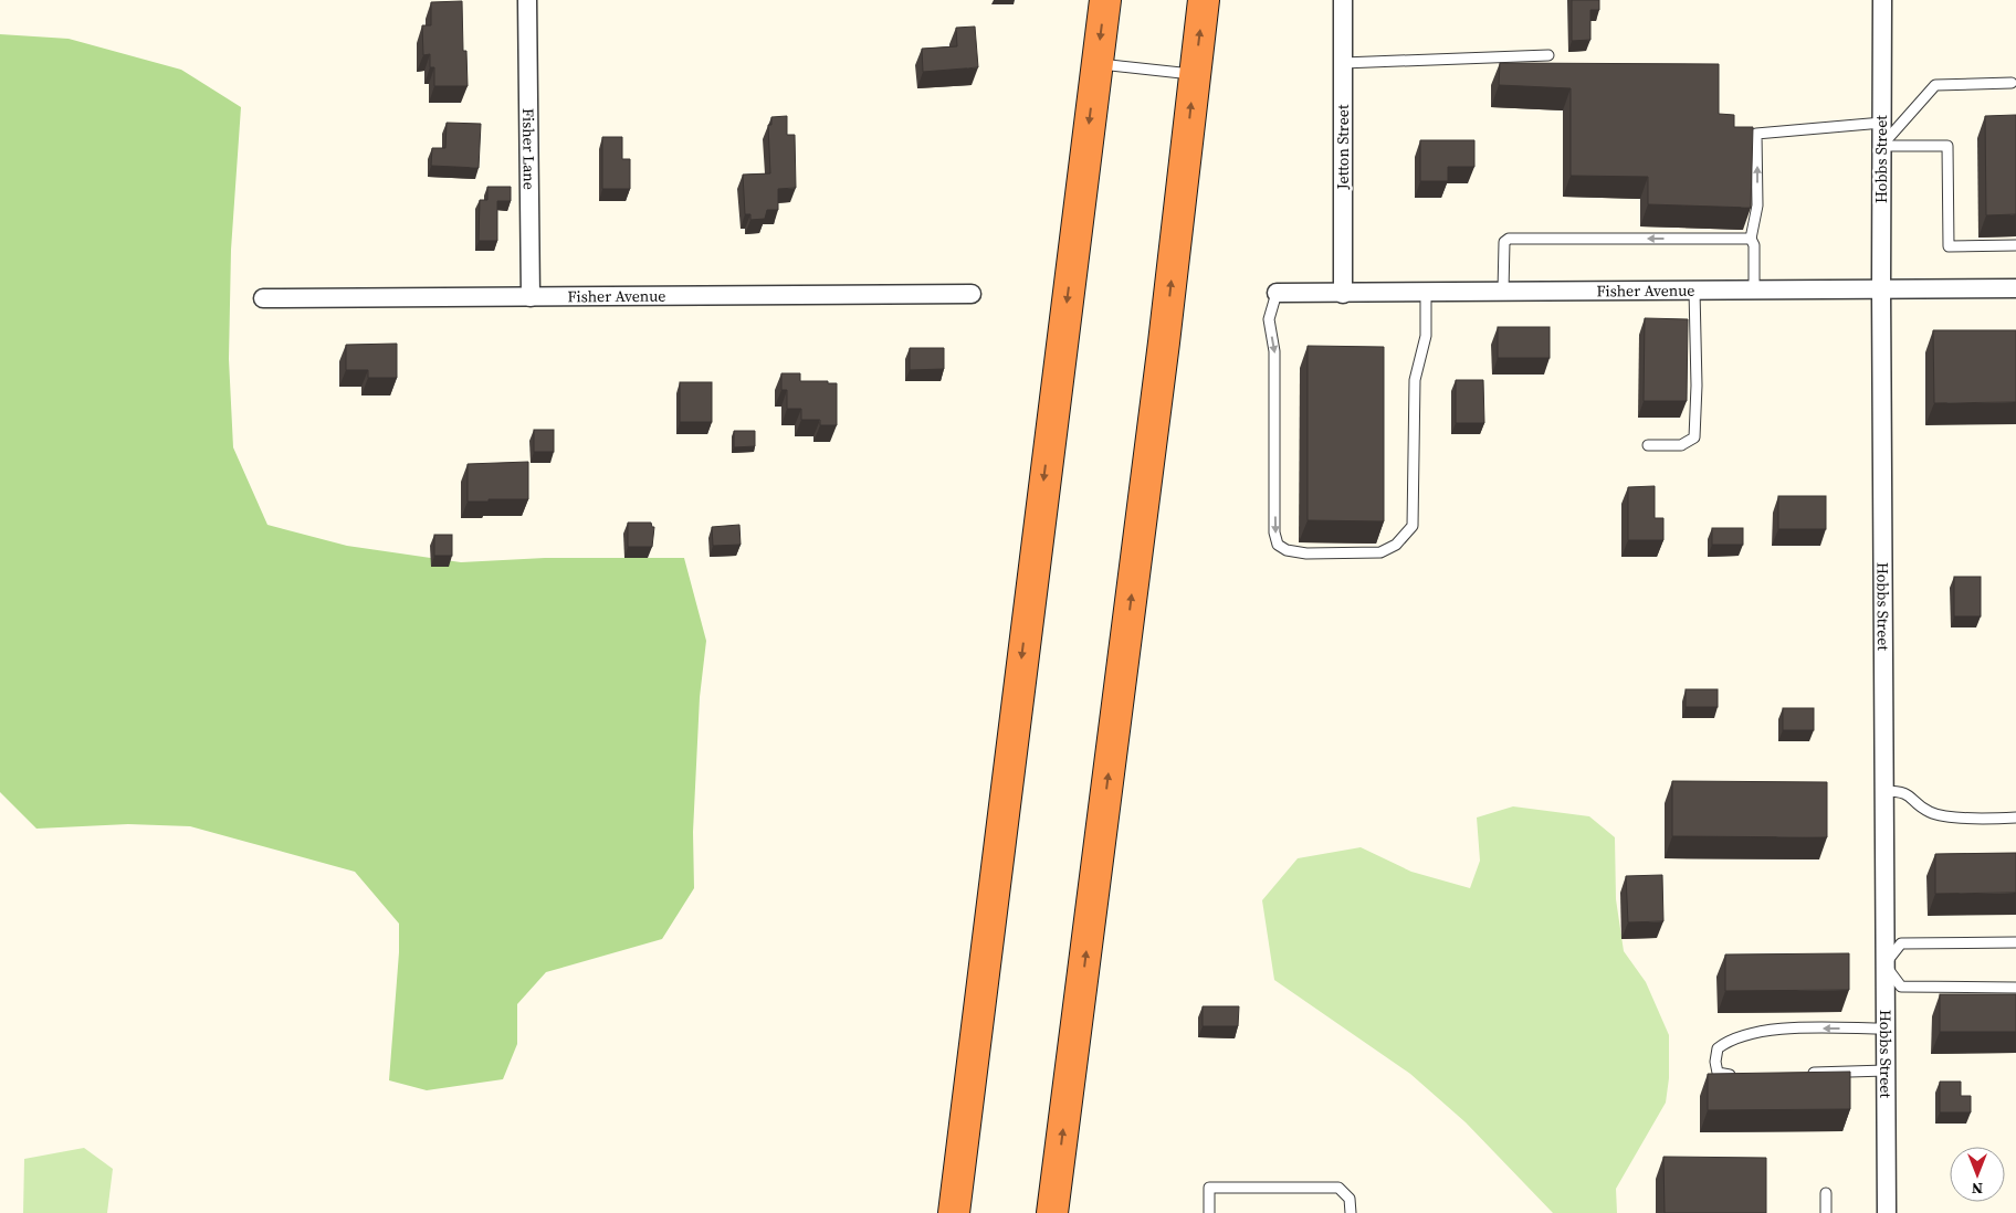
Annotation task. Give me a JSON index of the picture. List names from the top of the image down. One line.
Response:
{"streets":{"street":["Jetton Street","Fisher Lane","Hobbs Street","Fisher Avenue"]},"crossings":[["Jetton Street","Fisher Avenue"],["Fisher Lane","Fisher Avenue"],["Hobbs Street","Fisher Avenue"]],"north":"bottom"}
